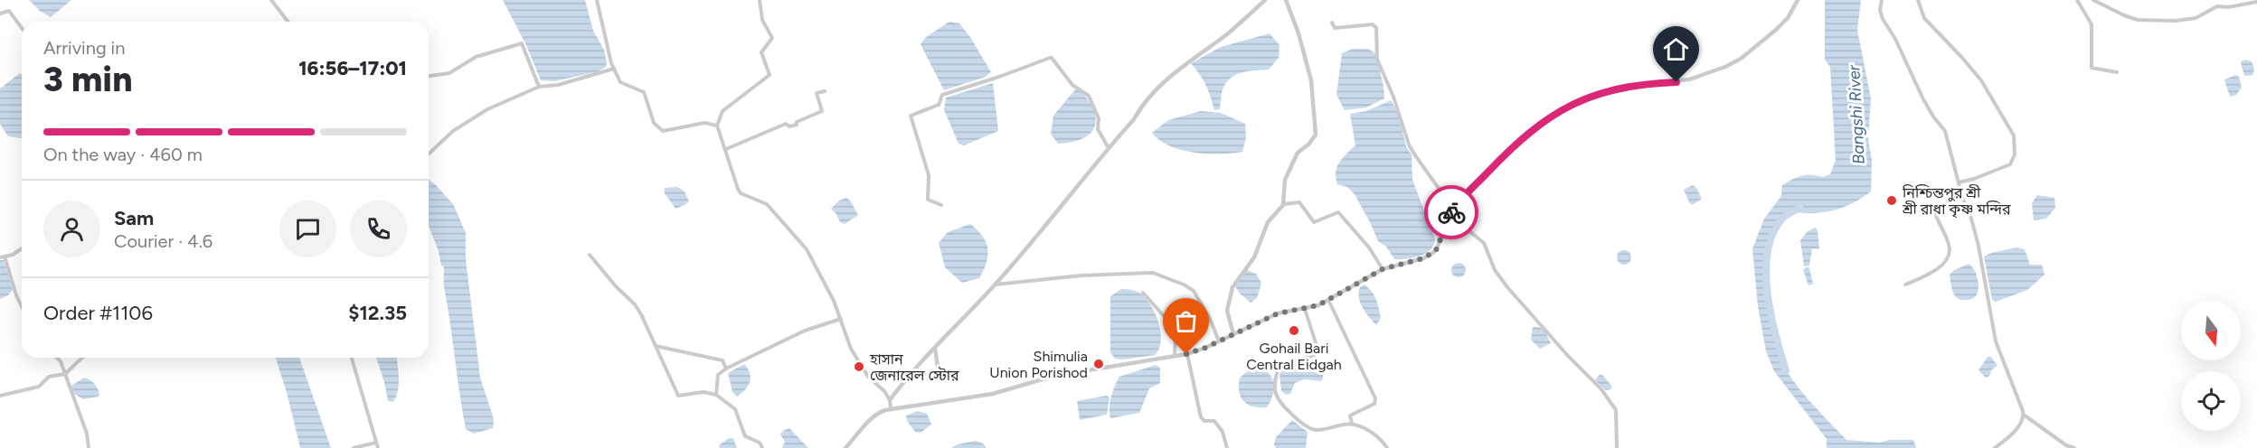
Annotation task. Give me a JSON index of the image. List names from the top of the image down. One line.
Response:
{"water":["Bangshi River"],"places":["নিশ্চিন্তপুর শ্রী শ্রী রাধা কৃষ্ণ মন্দির","Gohail Bari Central Eidgah","Shimulia Union Porishod","হাসান জেনারেল স্টোর"],"north":"bottom","page":{"heading":["3 min","Arriving in","16:56–17:01"],"panel":["Sam","Courier · 4.6","Order #1106","$12.35"],"bar":"On the way · 460 m"}}
